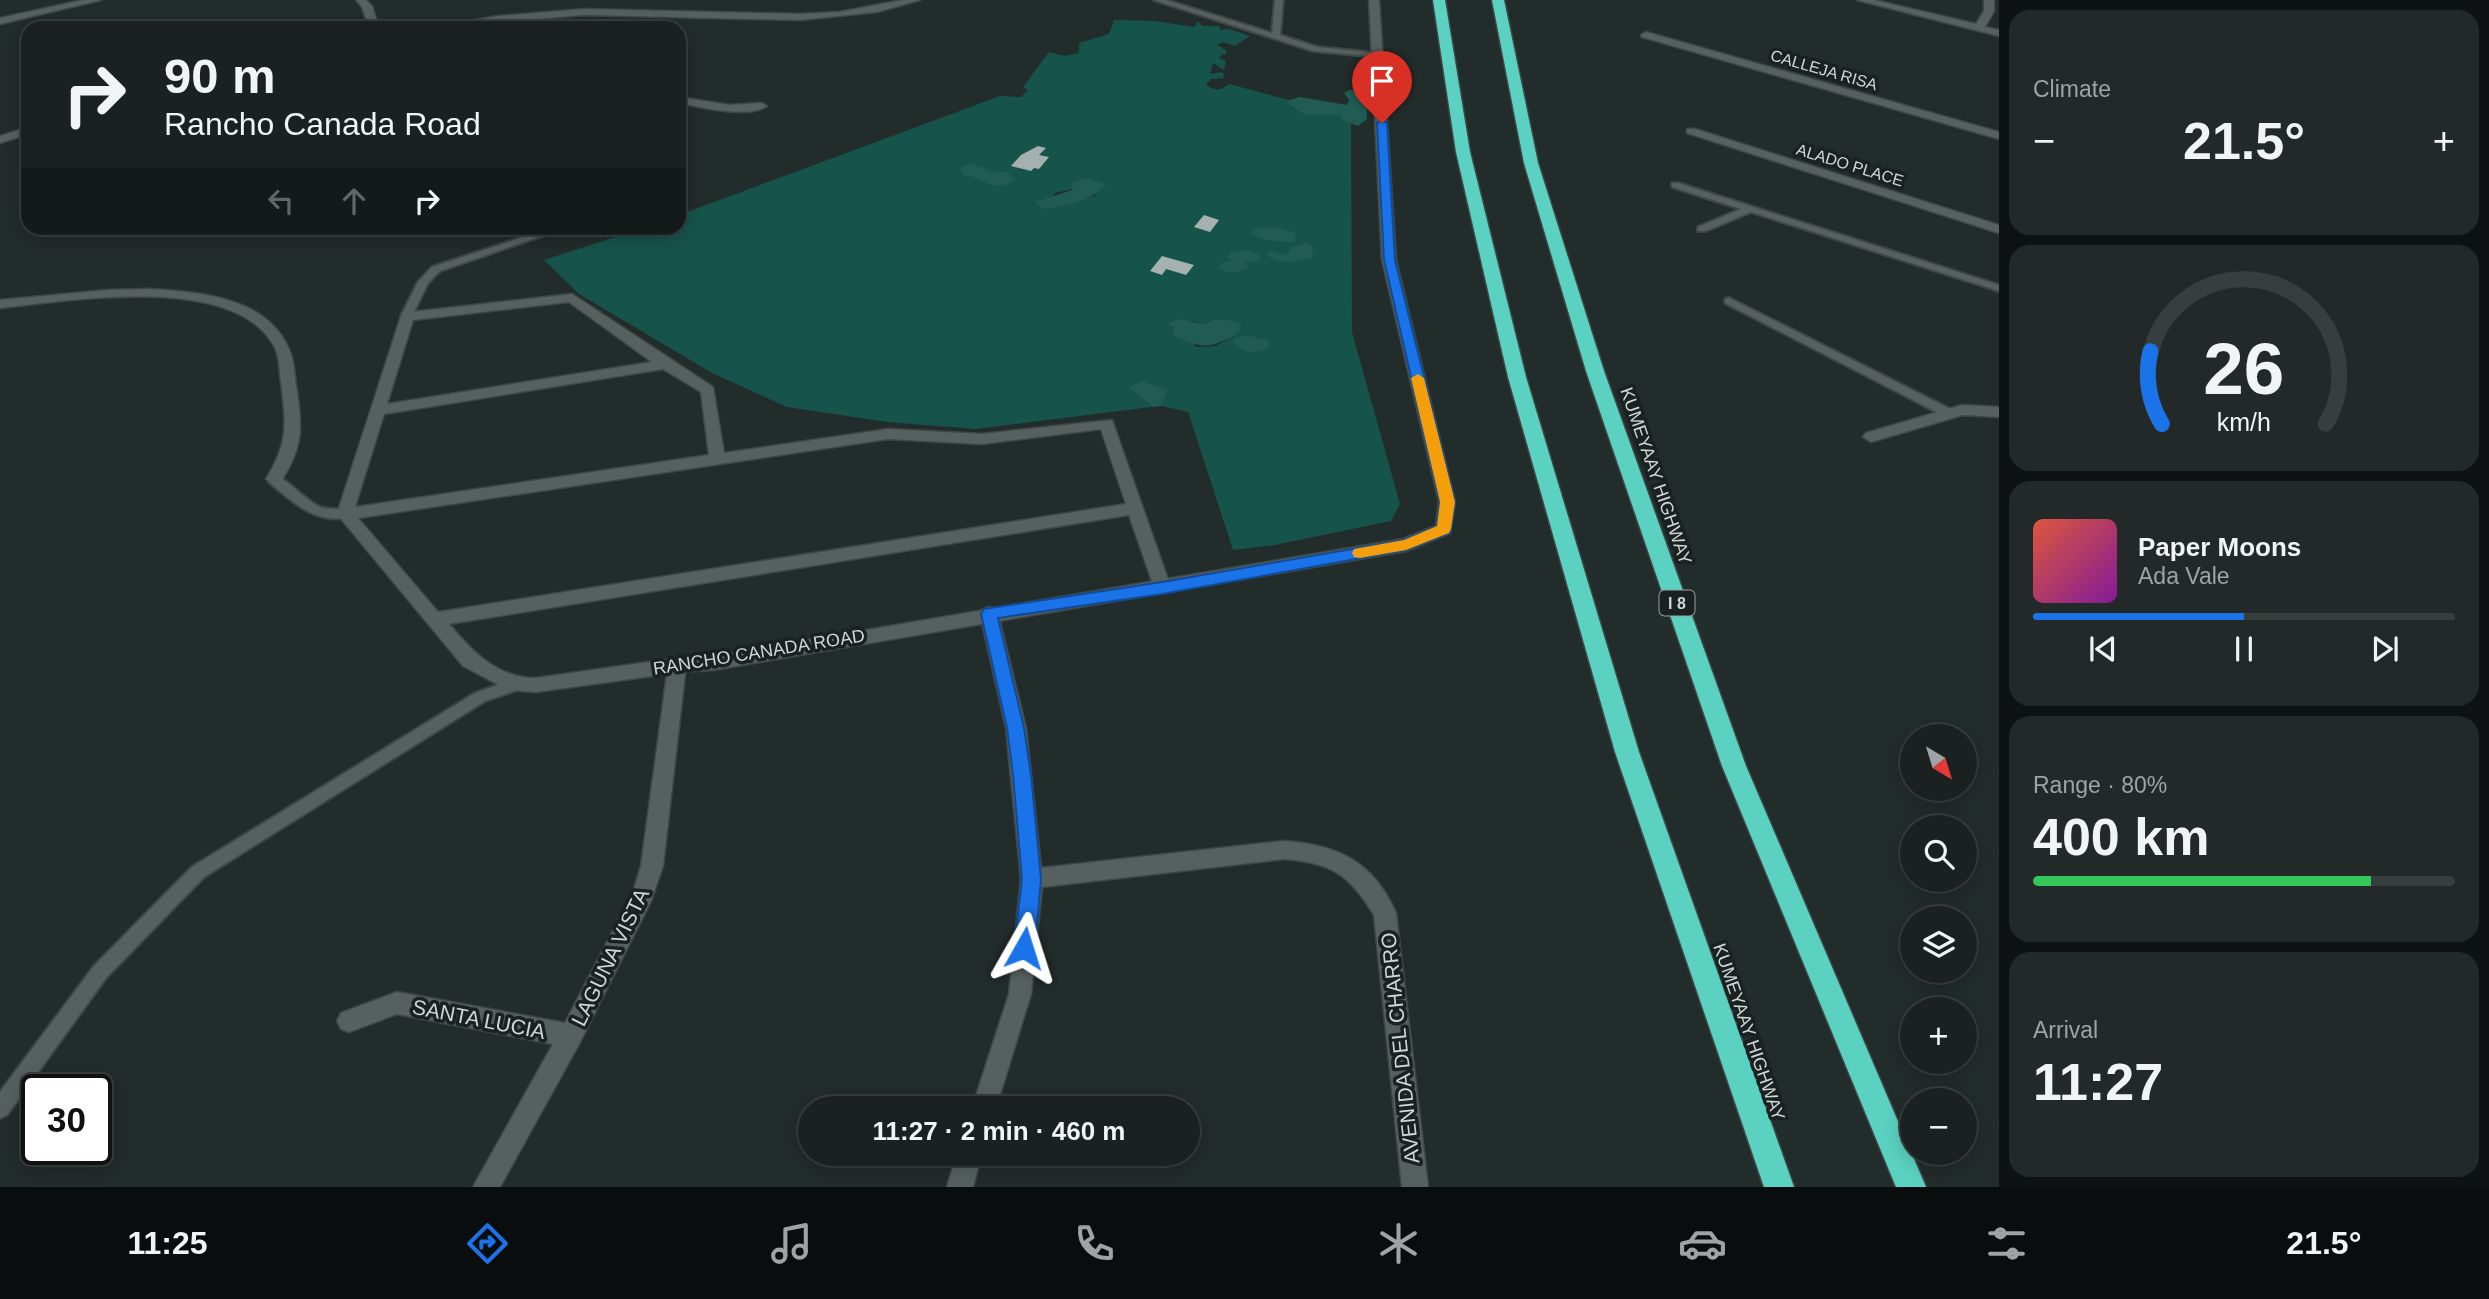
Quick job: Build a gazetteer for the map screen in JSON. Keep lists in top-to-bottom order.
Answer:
{
  "streets": {
    "highway": ["KUMEYAAY HIGHWAY", "I 8"],
    "street": [
      "CALLEJA RISA",
      "ALADO PLACE",
      "RANCHO CANADA ROAD",
      "LAGUNA VISTA",
      "SANTA LUCIA",
      "AVENIDA DEL CHARRO"
    ]
  },
  "crossings": [
    ["RANCHO CANADA ROAD", "LAGUNA VISTA"],
    ["LAGUNA VISTA", "SANTA LUCIA"]
  ],
  "north": "bottom right",
  "page": {
    "tile": [
      "Climate",
      ["Range · 80%", "400 km"],
      ["Arrival", "11:27"]
    ],
    "turn": ["90 m", "Rancho Canada Road"],
    "heat": ["−", "21.5°", "+"],
    "song": ["Paper Moons", "Ada Vale"],
    "map_buttons": ["+", "−"],
    "limit": "30",
    "trip": "11:27 · 2 min · 460 m",
    "tabs": ["11:25", "21.5°"],
    "gauge": ["26", "km/h"]
  }
}
